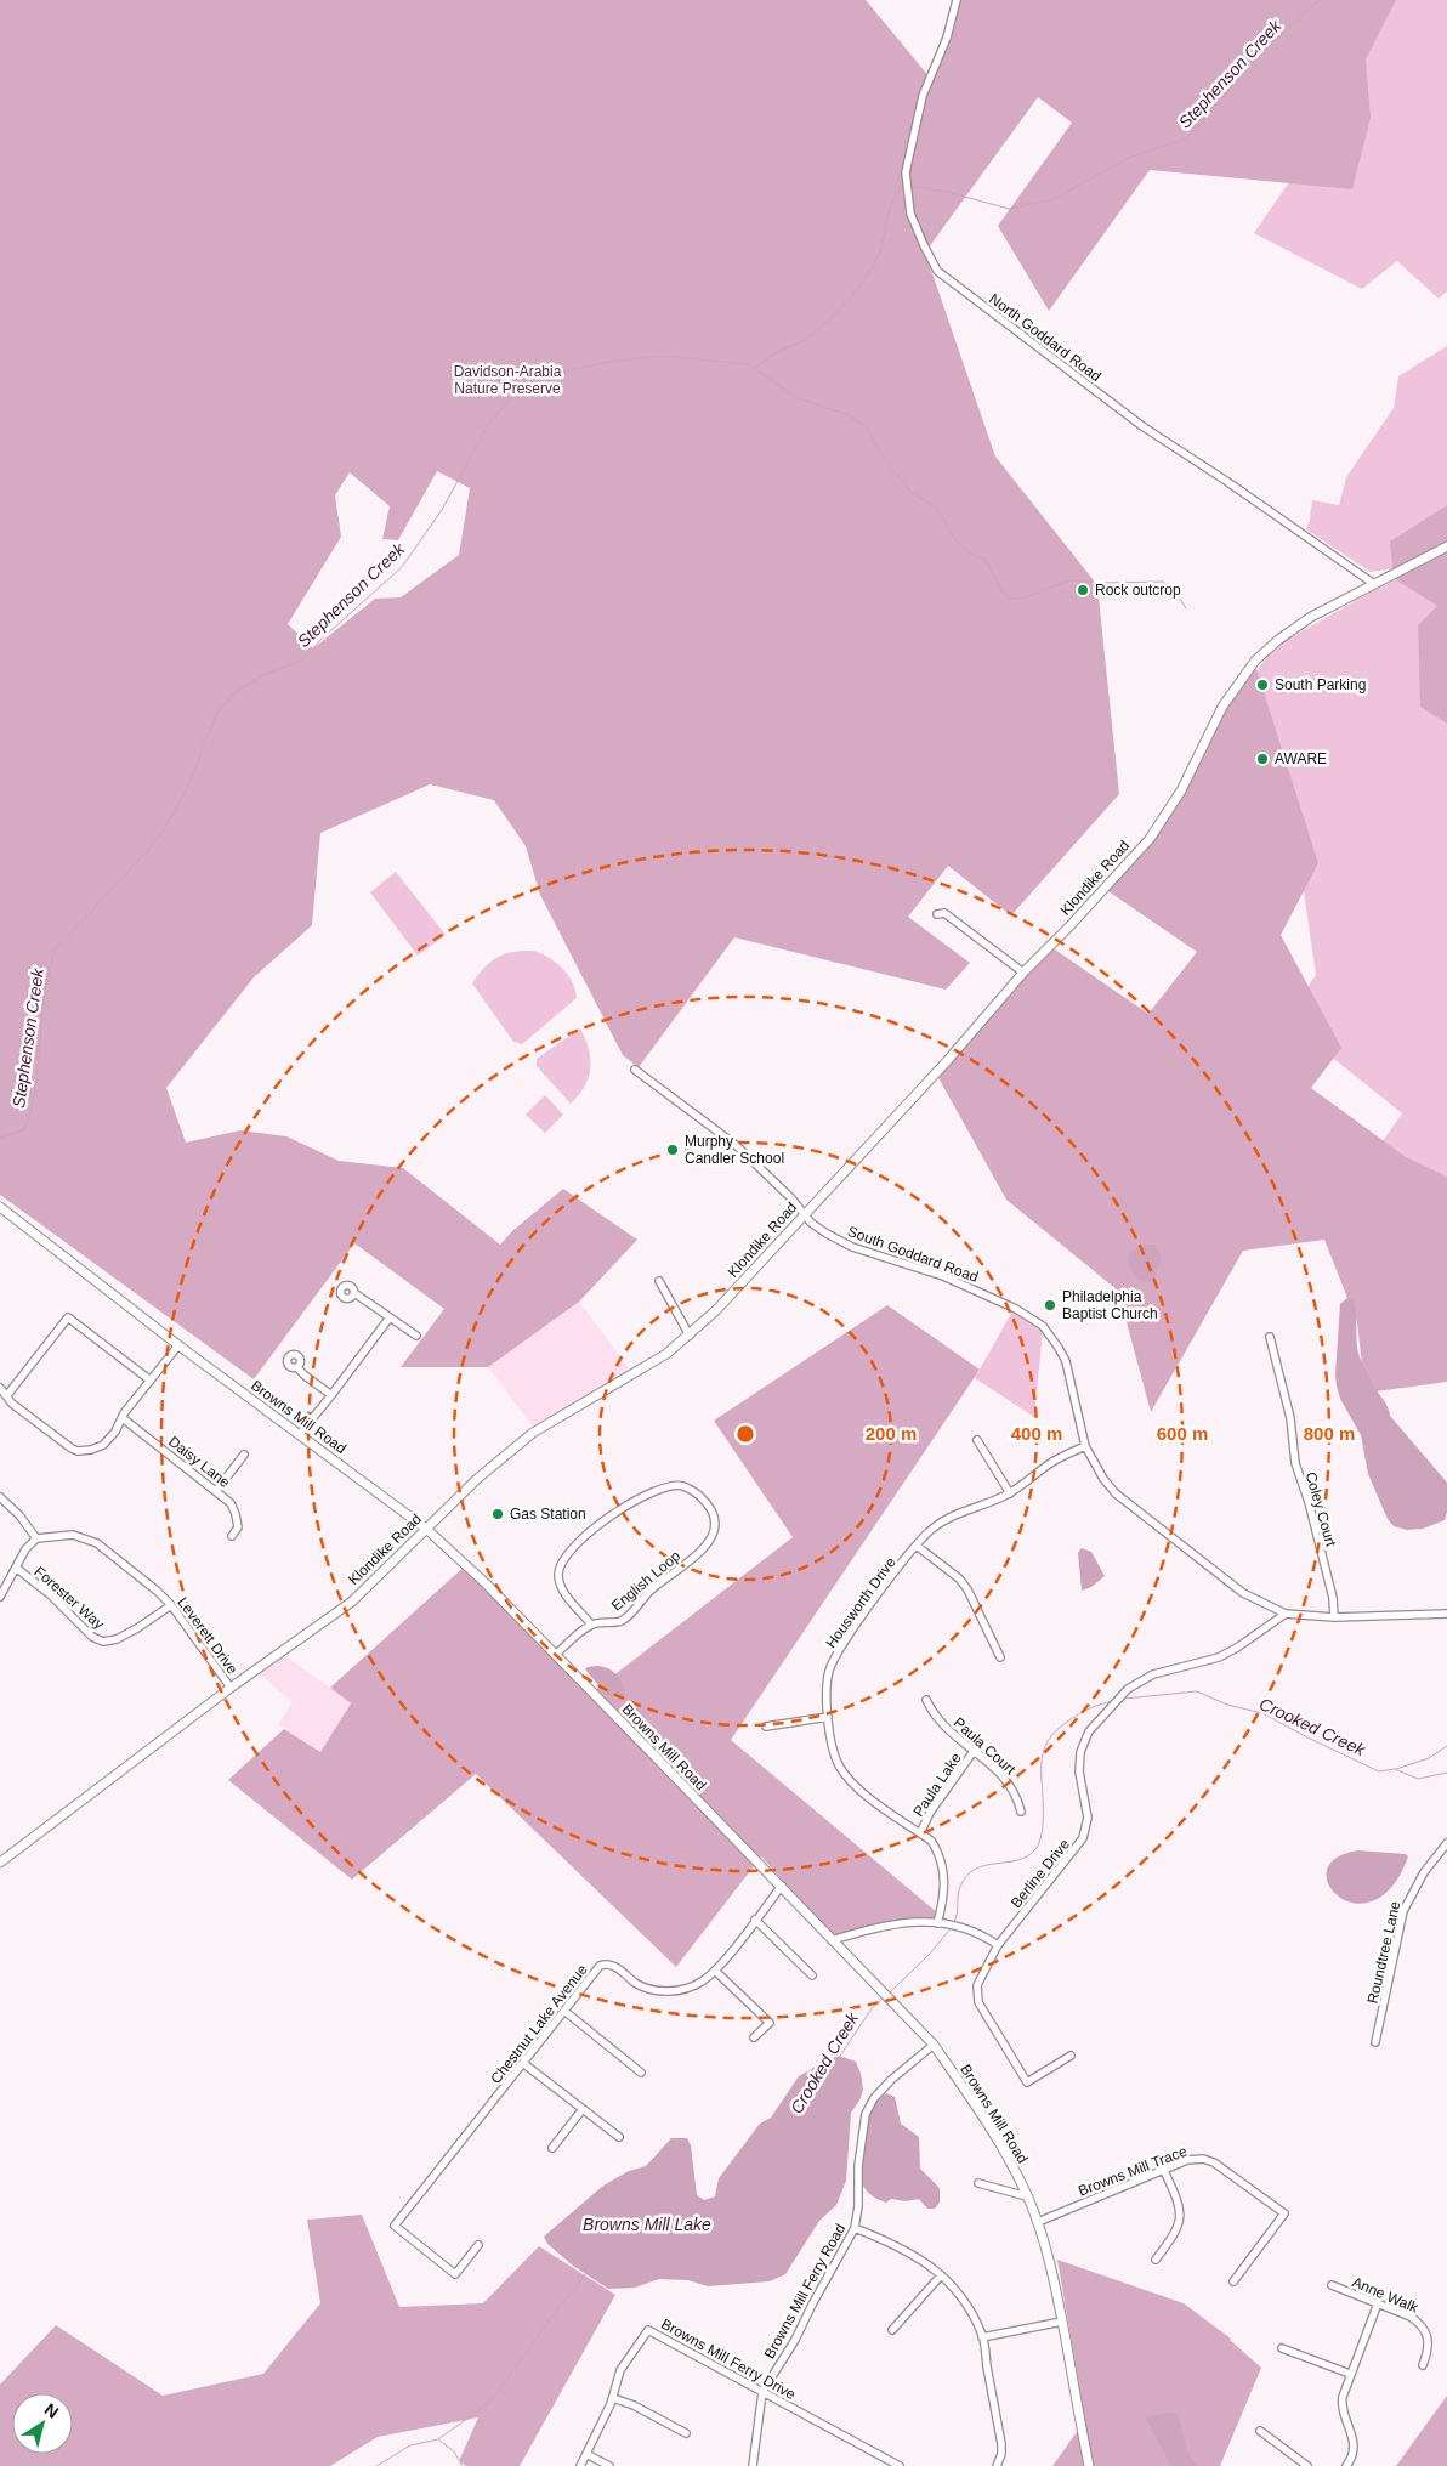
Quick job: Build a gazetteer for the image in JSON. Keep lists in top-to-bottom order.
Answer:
{
  "streets": {
    "main road": ["Klondike Road", "Browns Mill Road"],
    "street": [
      "North Goddard Road",
      "South Goddard Road",
      "Daisy Lane",
      "Coley Court",
      "English Loop",
      "Forester Way",
      "Housworth Drive",
      "Leverett Drive",
      "Paula Court",
      "Paula Lake",
      "Berline Drive",
      "Roundtree Lane",
      "Chestnut Lake Avenue",
      "Browns Mill Trace",
      "Browns Mill Ferry Road",
      "Anne Walk",
      "Browns Mill Ferry Drive"
    ]
  },
  "crossings": [
    ["North Goddard Road", "Klondike Road"],
    ["Klondike Road", "South Goddard Road"],
    ["Klondike Road", "Browns Mill Road"],
    ["Klondike Road", "Leverett Drive"],
    ["South Goddard Road", "Coley Court"],
    ["South Goddard Road", "Housworth Drive"],
    ["South Goddard Road", "Berline Drive"],
    ["Browns Mill Road", "Chestnut Lake Avenue"],
    ["Browns Mill Road", "Browns Mill Trace"],
    ["Browns Mill Road", "Browns Mill Ferry Road"],
    ["Forester Way", "Leverett Drive"],
    ["Housworth Drive", "Paula Lake"],
    ["Paula Court", "Paula Lake"],
    ["Browns Mill Ferry Road", "Browns Mill Ferry Drive"]
  ],
  "water": ["Stephenson Creek", "Crooked Creek", "Browns Mill Lake"],
  "parks": ["Davidson-Arabia Nature Preserve"],
  "places": [
    "Rock outcrop",
    "South Parking",
    "AWARE",
    "Murphy Candler School",
    "Philadelphia Baptist Church",
    "Gas Station"
  ],
  "north": "top right",
  "rings": [
    "200 m",
    "400 m",
    "600 m",
    "800 m"
  ]
}
